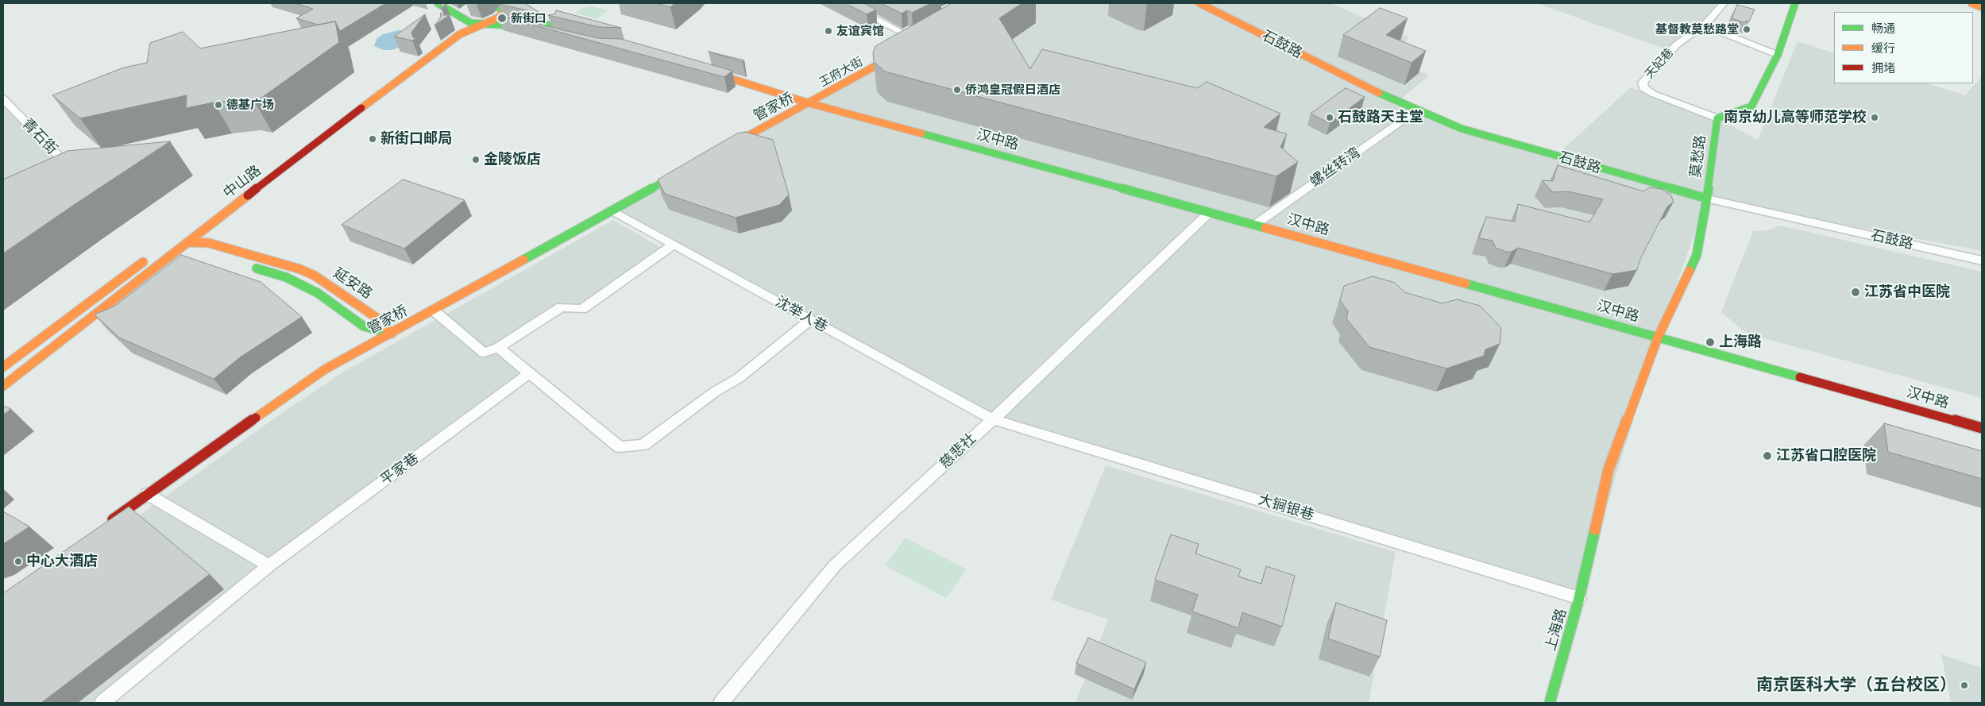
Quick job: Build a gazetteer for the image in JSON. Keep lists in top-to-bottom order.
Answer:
{
  "streets": {
    "main road": [
      "石鼓路",
      "王府大街",
      "管家桥",
      "汉中路",
      "莫愁路",
      "中山路",
      "延安路",
      "上海路"
    ],
    "street": [
      "天妃巷",
      "青石街",
      "螺丝转湾",
      "沈举人巷",
      "慈悲社",
      "平家巷",
      "大锏银巷"
    ]
  },
  "crossings": [
    ["石鼓路", "莫愁路"],
    ["石鼓路", "螺丝转湾"],
    ["天妃巷", "莫愁路"],
    ["王府大街", "管家桥"],
    ["王府大街", "汉中路"],
    ["管家桥", "汉中路"],
    ["管家桥", "延安路"],
    ["管家桥", "沈举人巷"],
    ["汉中路", "莫愁路"],
    ["汉中路", "螺丝转湾"],
    ["汉中路", "慈悲社"],
    ["汉中路", "上海路"],
    ["莫愁路", "上海路"],
    ["中山路", "延安路"],
    ["沈举人巷", "慈悲社"],
    ["沈举人巷", "大锏银巷"],
    ["慈悲社", "大锏银巷"],
    ["大锏银巷", "上海路"]
  ],
  "places": [
    "新街口",
    "基督教莫愁路堂",
    "友谊宾馆",
    "侨鸿皇冠假日酒店",
    "德基广场",
    "石鼓路天主堂",
    "南京幼儿高等师范学校",
    "新街口邮局",
    "金陵饭店",
    "江苏省中医院",
    "上海路",
    "江苏省口腔医院",
    "中心大酒店",
    "南京医科大学（五台校区）"
  ],
  "legend": ["畅通", "缓行", "拥堵"]
}
